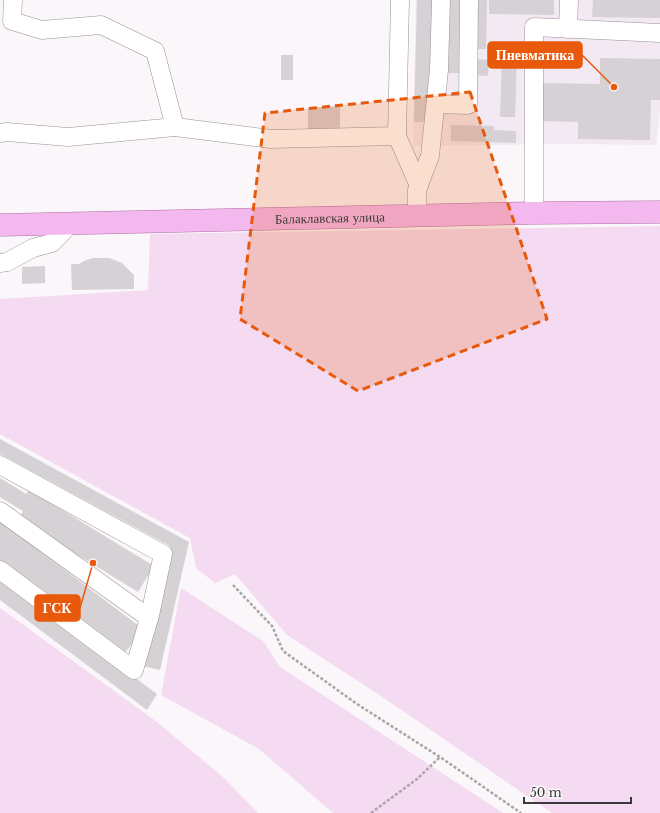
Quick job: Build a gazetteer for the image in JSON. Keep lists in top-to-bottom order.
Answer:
{
  "streets": {
    "main road": ["Балаклавская улица"]
  },
  "places": ["Пневматика", "ГСК"],
  "scale_bar": "50 m"
}
